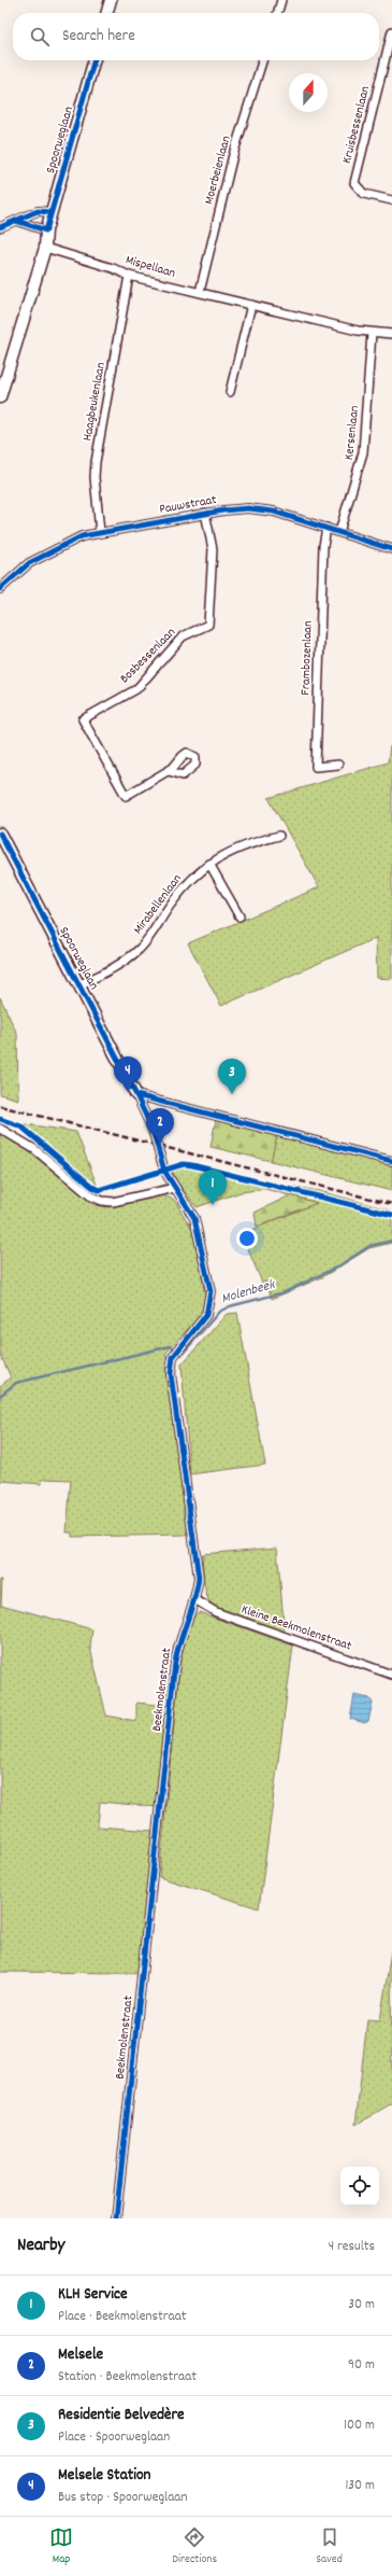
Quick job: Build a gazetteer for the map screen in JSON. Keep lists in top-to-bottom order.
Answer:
{
  "streets": {
    "street": [
      "Kruisbessenlaan",
      "Spoorweglaan",
      "Moerbeienlaan",
      "Mispellaan",
      "Haagbeukenlaan",
      "Kersenlaan",
      "Pauwstraat",
      "Bosbessenlaan",
      "Frambozenlaan",
      "Mirabellenlaan",
      "Kleine Beekmolenstraat",
      "Beekmolenstraat"
    ]
  },
  "crossings": [
    ["Spoorweglaan", "Mispellaan"],
    ["Spoorweglaan", "Mirabellenlaan"],
    ["Spoorweglaan", "Beekmolenstraat"],
    ["Moerbeienlaan", "Mispellaan"],
    ["Mispellaan", "Haagbeukenlaan"],
    ["Mispellaan", "Kersenlaan"],
    ["Haagbeukenlaan", "Pauwstraat"],
    ["Kersenlaan", "Pauwstraat"],
    ["Pauwstraat", "Bosbessenlaan"],
    ["Pauwstraat", "Frambozenlaan"],
    ["Kleine Beekmolenstraat", "Beekmolenstraat"]
  ],
  "water": ["Molenbeek"],
  "north": "top",
  "page": {
    "search": "Search here",
    "pins": [
      "4",
      "3",
      "2",
      "1"
    ],
    "heading": ["Nearby", "4 results"],
    "list": [
      {
        "mark": "1",
        "name": "KLH Service",
        "note": "Place · Beekmolenstraat",
        "value": "30 m"
      },
      {
        "mark": "2",
        "name": "Melsele",
        "note": "Station · Beekmolenstraat",
        "value": "90 m"
      },
      {
        "mark": "3",
        "name": "Residentie Belvedère",
        "note": "Place · Spoorweglaan",
        "value": "100 m"
      },
      {
        "mark": "4",
        "name": "Melsele Station",
        "note": "Bus stop · Spoorweglaan",
        "value": "130 m"
      }
    ],
    "nav": ["Map", "Directions", "Saved"]
  }
}
